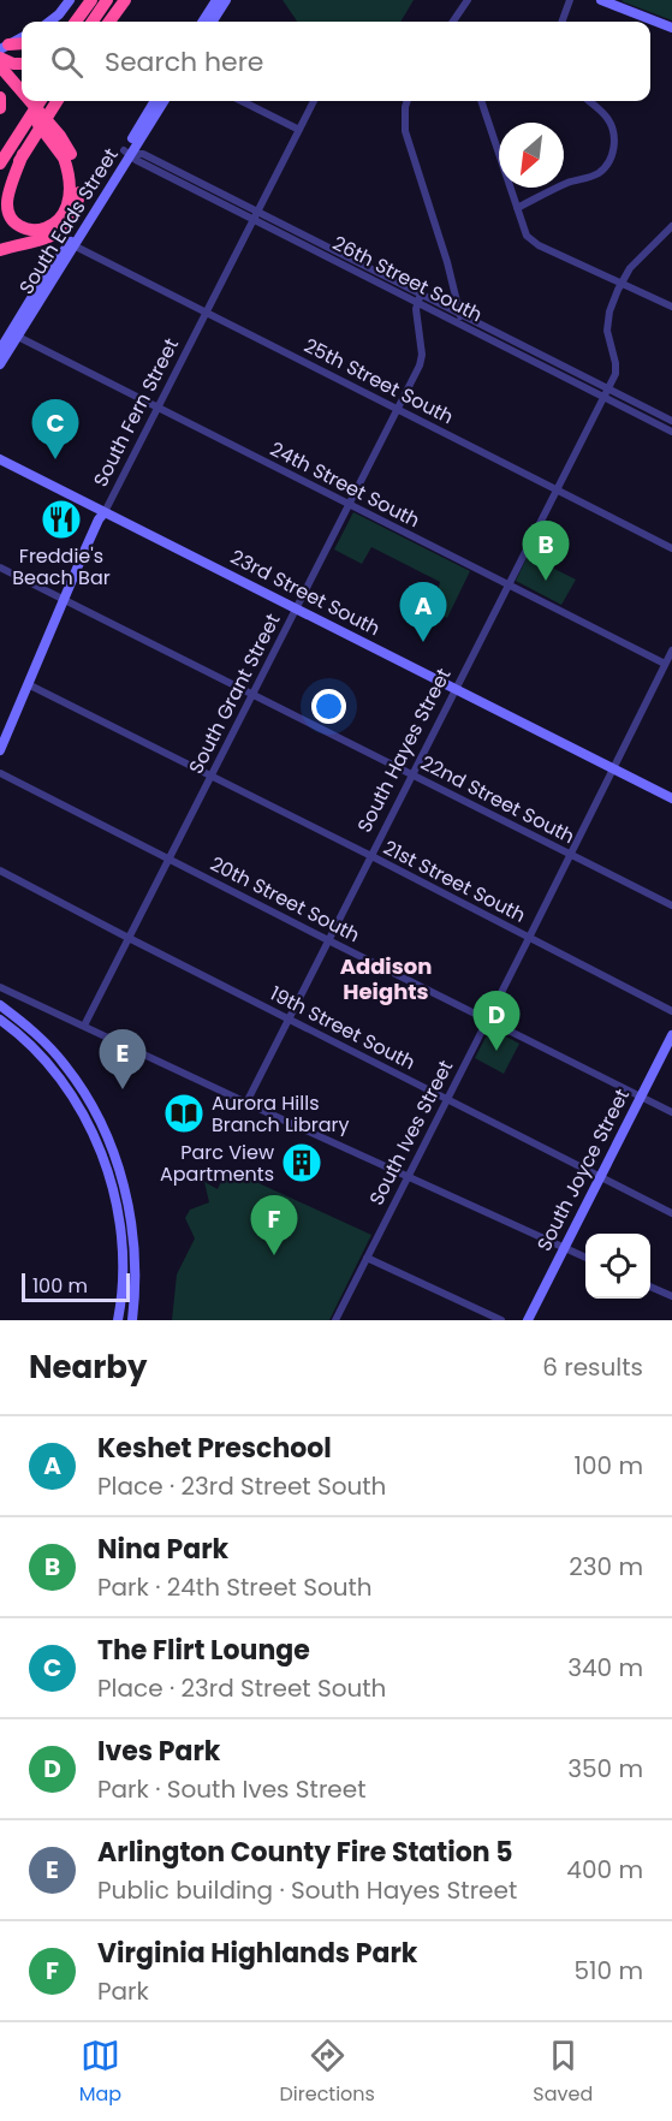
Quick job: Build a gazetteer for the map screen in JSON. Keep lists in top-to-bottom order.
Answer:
{
  "streets": {
    "street": [
      "South Eads Street",
      "26th Street South",
      "25th Street South",
      "South Fern Street",
      "24th Street South",
      "23rd Street South",
      "South Grant Street",
      "South Hayes Street",
      "22nd Street South",
      "21st Street South",
      "20th Street South",
      "19th Street South",
      "South Ives Street",
      "South Joyce Street"
    ]
  },
  "crossings": [
    ["South Eads Street", "26th Street South"],
    ["South Eads Street", "25th Street South"],
    ["South Eads Street", "24th Street South"],
    ["26th Street South", "South Fern Street"],
    ["26th Street South", "South Grant Street"],
    ["26th Street South", "South Hayes Street"],
    ["25th Street South", "South Fern Street"],
    ["25th Street South", "South Grant Street"],
    ["25th Street South", "South Hayes Street"],
    ["South Fern Street", "24th Street South"],
    ["South Fern Street", "23rd Street South"],
    ["South Fern Street", "22nd Street South"],
    ["South Fern Street", "21st Street South"],
    ["24th Street South", "South Grant Street"],
    ["24th Street South", "South Hayes Street"],
    ["24th Street South", "South Ives Street"],
    ["23rd Street South", "South Grant Street"],
    ["23rd Street South", "South Hayes Street"],
    ["23rd Street South", "South Ives Street"],
    ["South Grant Street", "22nd Street South"],
    ["South Grant Street", "21st Street South"],
    ["South Grant Street", "20th Street South"],
    ["South Grant Street", "19th Street South"],
    ["South Hayes Street", "22nd Street South"],
    ["South Hayes Street", "21st Street South"],
    ["South Hayes Street", "20th Street South"],
    ["South Hayes Street", "19th Street South"],
    ["22nd Street South", "South Ives Street"],
    ["21st Street South", "South Ives Street"],
    ["20th Street South", "South Ives Street"],
    ["20th Street South", "South Joyce Street"],
    ["19th Street South", "South Ives Street"],
    ["19th Street South", "South Joyce Street"]
  ],
  "districts": ["Addison Heights"],
  "places": {
    "restaurant": ["Freddie's Beach Bar"],
    "library": ["Aurora Hills Branch Library"],
    "building": ["Parc View Apartments"]
  },
  "scale_bar": "100 m",
  "north": "bottom left",
  "page": {
    "search": "Search here",
    "pins": [
      "C",
      "B",
      "A",
      "D",
      "E",
      "F"
    ],
    "scale": "100 m",
    "heading": ["Nearby", "6 results"],
    "list": [
      {
        "mark": "A",
        "name": "Keshet Preschool",
        "note": "Place · 23rd Street South",
        "value": "100 m"
      },
      {
        "mark": "B",
        "name": "Nina Park",
        "note": "Park · 24th Street South",
        "value": "230 m"
      },
      {
        "mark": "C",
        "name": "The Flirt Lounge",
        "note": "Place · 23rd Street South",
        "value": "340 m"
      },
      {
        "mark": "D",
        "name": "Ives Park",
        "note": "Park · South Ives Street",
        "value": "350 m"
      },
      {
        "mark": "E",
        "name": "Arlington County Fire Station 5",
        "note": "Public building · South Hayes Street",
        "value": "400 m"
      },
      {
        "mark": "F",
        "name": "Virginia Highlands Park",
        "note": "Park",
        "value": "510 m"
      }
    ],
    "nav": ["Map", "Directions", "Saved"]
  }
}
